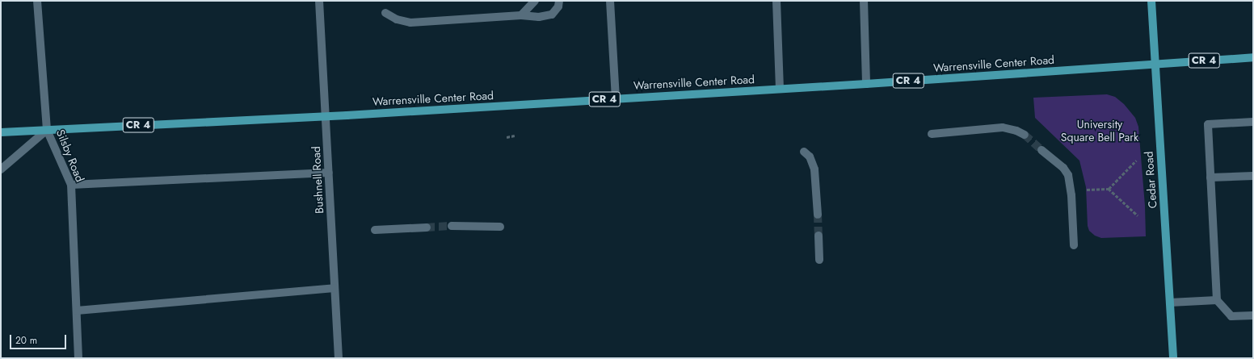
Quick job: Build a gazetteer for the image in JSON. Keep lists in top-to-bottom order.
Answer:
{
  "streets": {
    "main road": ["CR 4", "Warrensville Center Road", "Cedar Road"],
    "street": ["Silsby Road", "Bushnell Road"]
  },
  "crossings": [
    ["Warrensville Center Road", "Silsby Road"],
    ["Warrensville Center Road", "Bushnell Road"],
    ["Warrensville Center Road", "Cedar Road"]
  ],
  "parks": ["University Square Bell Park"],
  "scale_bar": "20 m"
}
